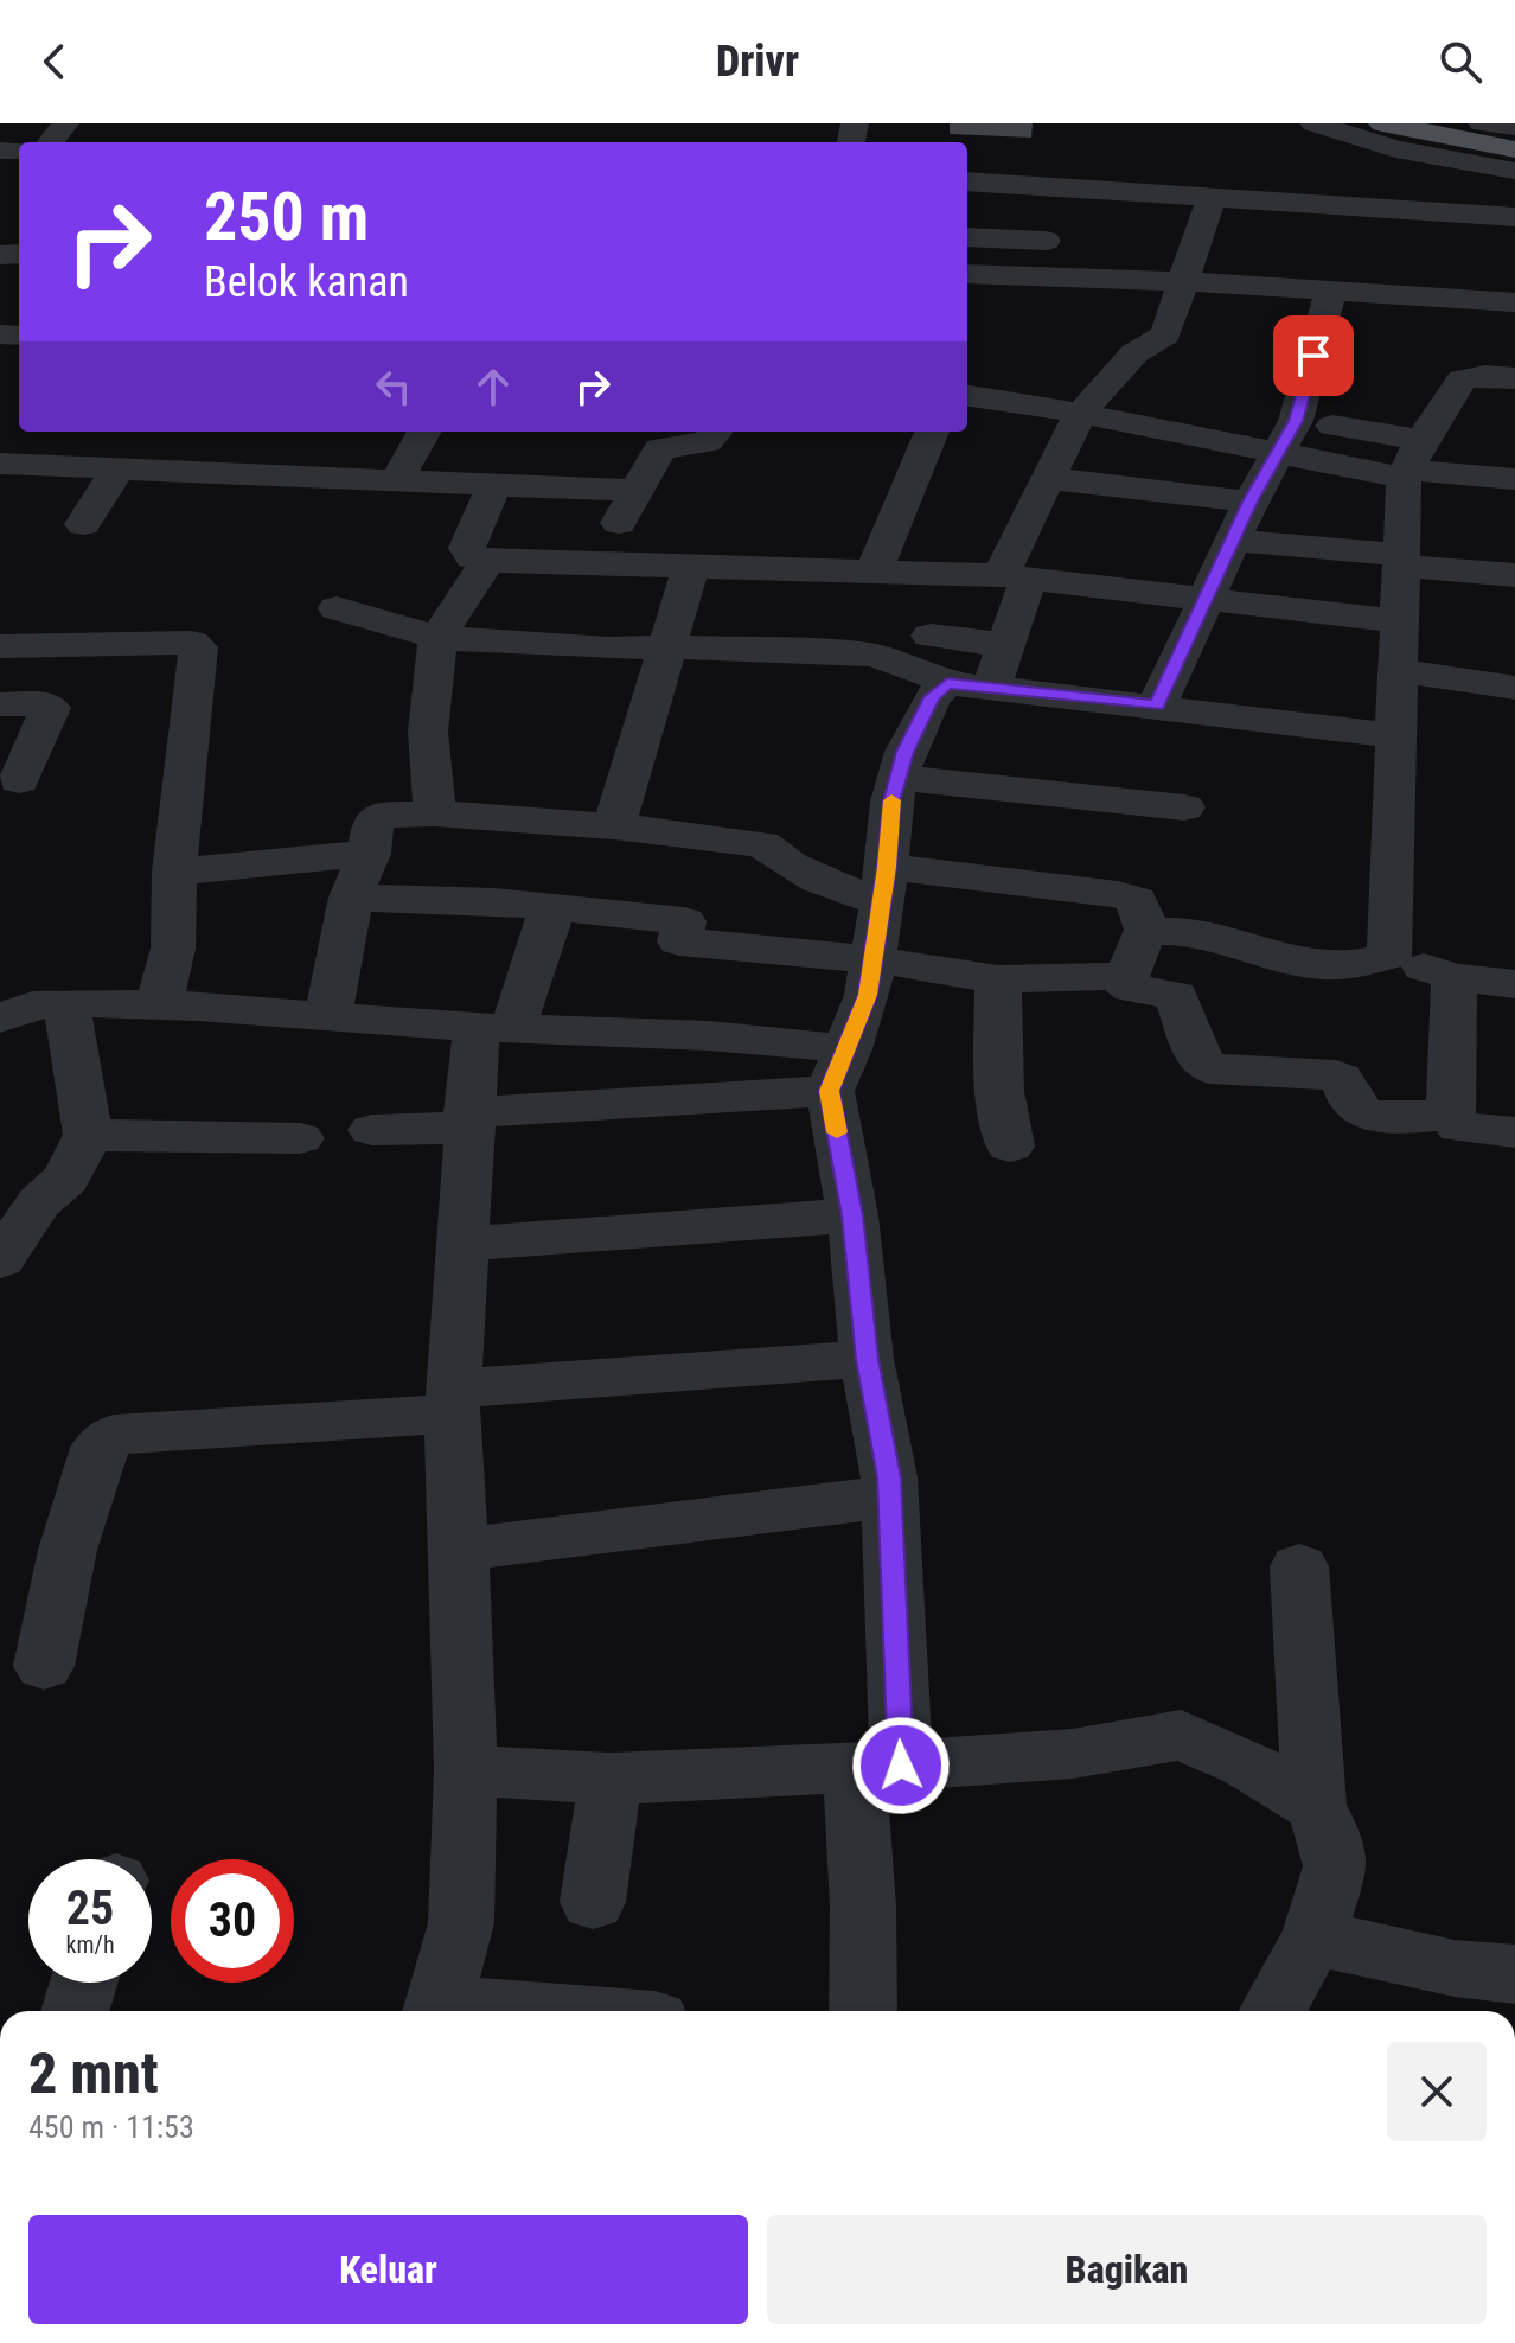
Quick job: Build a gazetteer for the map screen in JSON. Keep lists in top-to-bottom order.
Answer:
{
  "page": {
    "header": "Drivr",
    "turn": ["250 m", "Belok kanan"],
    "speed": "25 km/h",
    "limit": "30",
    "heading": ["2 mnt", "450 m · 11:53"],
    "buttons": ["Keluar", "Bagikan"]
  }
}
